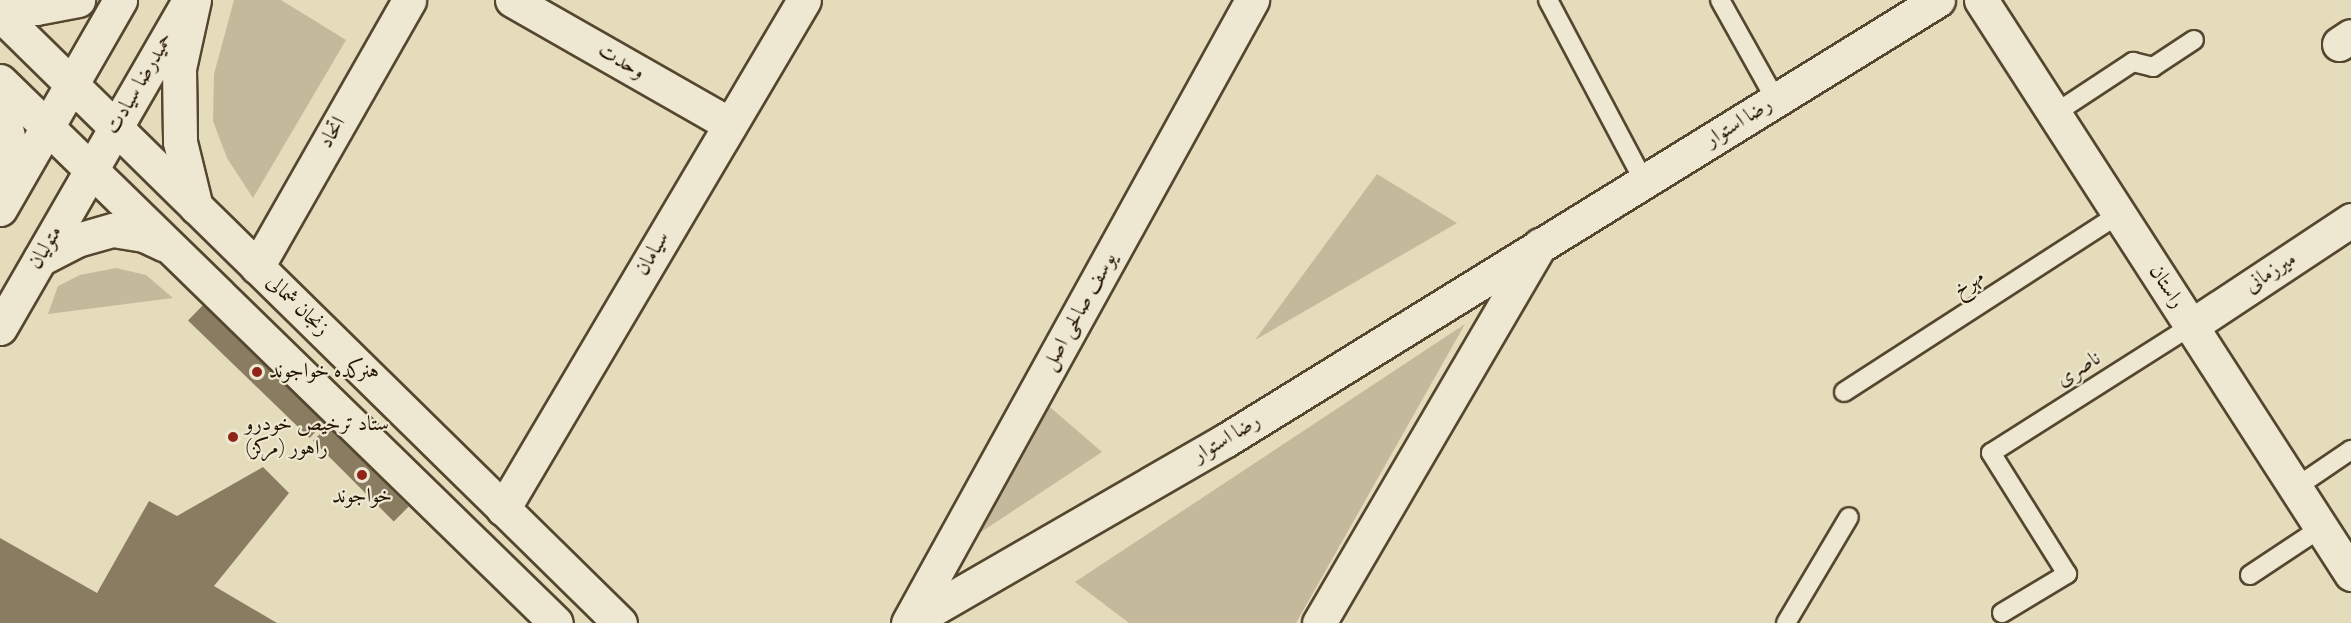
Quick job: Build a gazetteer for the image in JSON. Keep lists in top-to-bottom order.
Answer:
{
  "streets": {
    "street": [
      "وحدت",
      "حمیدرضا سیادت",
      "رضا استوار",
      "اتحاد",
      "متولیان",
      "سیامان",
      "میرزمانی",
      "راستان",
      "زنجان شمالی",
      "یوسف صالحی اصل"
    ],
    "lane": ["مهرخ", "ناصری"]
  },
  "crossings": [
    ["وحدت", "سیامان"],
    ["حمیدرضا سیادت", "متولیان"],
    ["حمیدرضا سیادت", "زنجان شمالی"],
    ["رضا استوار", "یوسف صالحی اصل"],
    ["اتحاد", "زنجان شمالی"],
    ["سیامان", "زنجان شمالی"],
    ["میرزمانی", "راستان"],
    ["میرزمانی", "ناصری"],
    ["مهرخ", "راستان"],
    ["راستان", "ناصری"]
  ],
  "places": ["هنرکده خواجوند", "ستاد ترخیص خودرو راهور (مرکز)", "خواجوند"]
}
